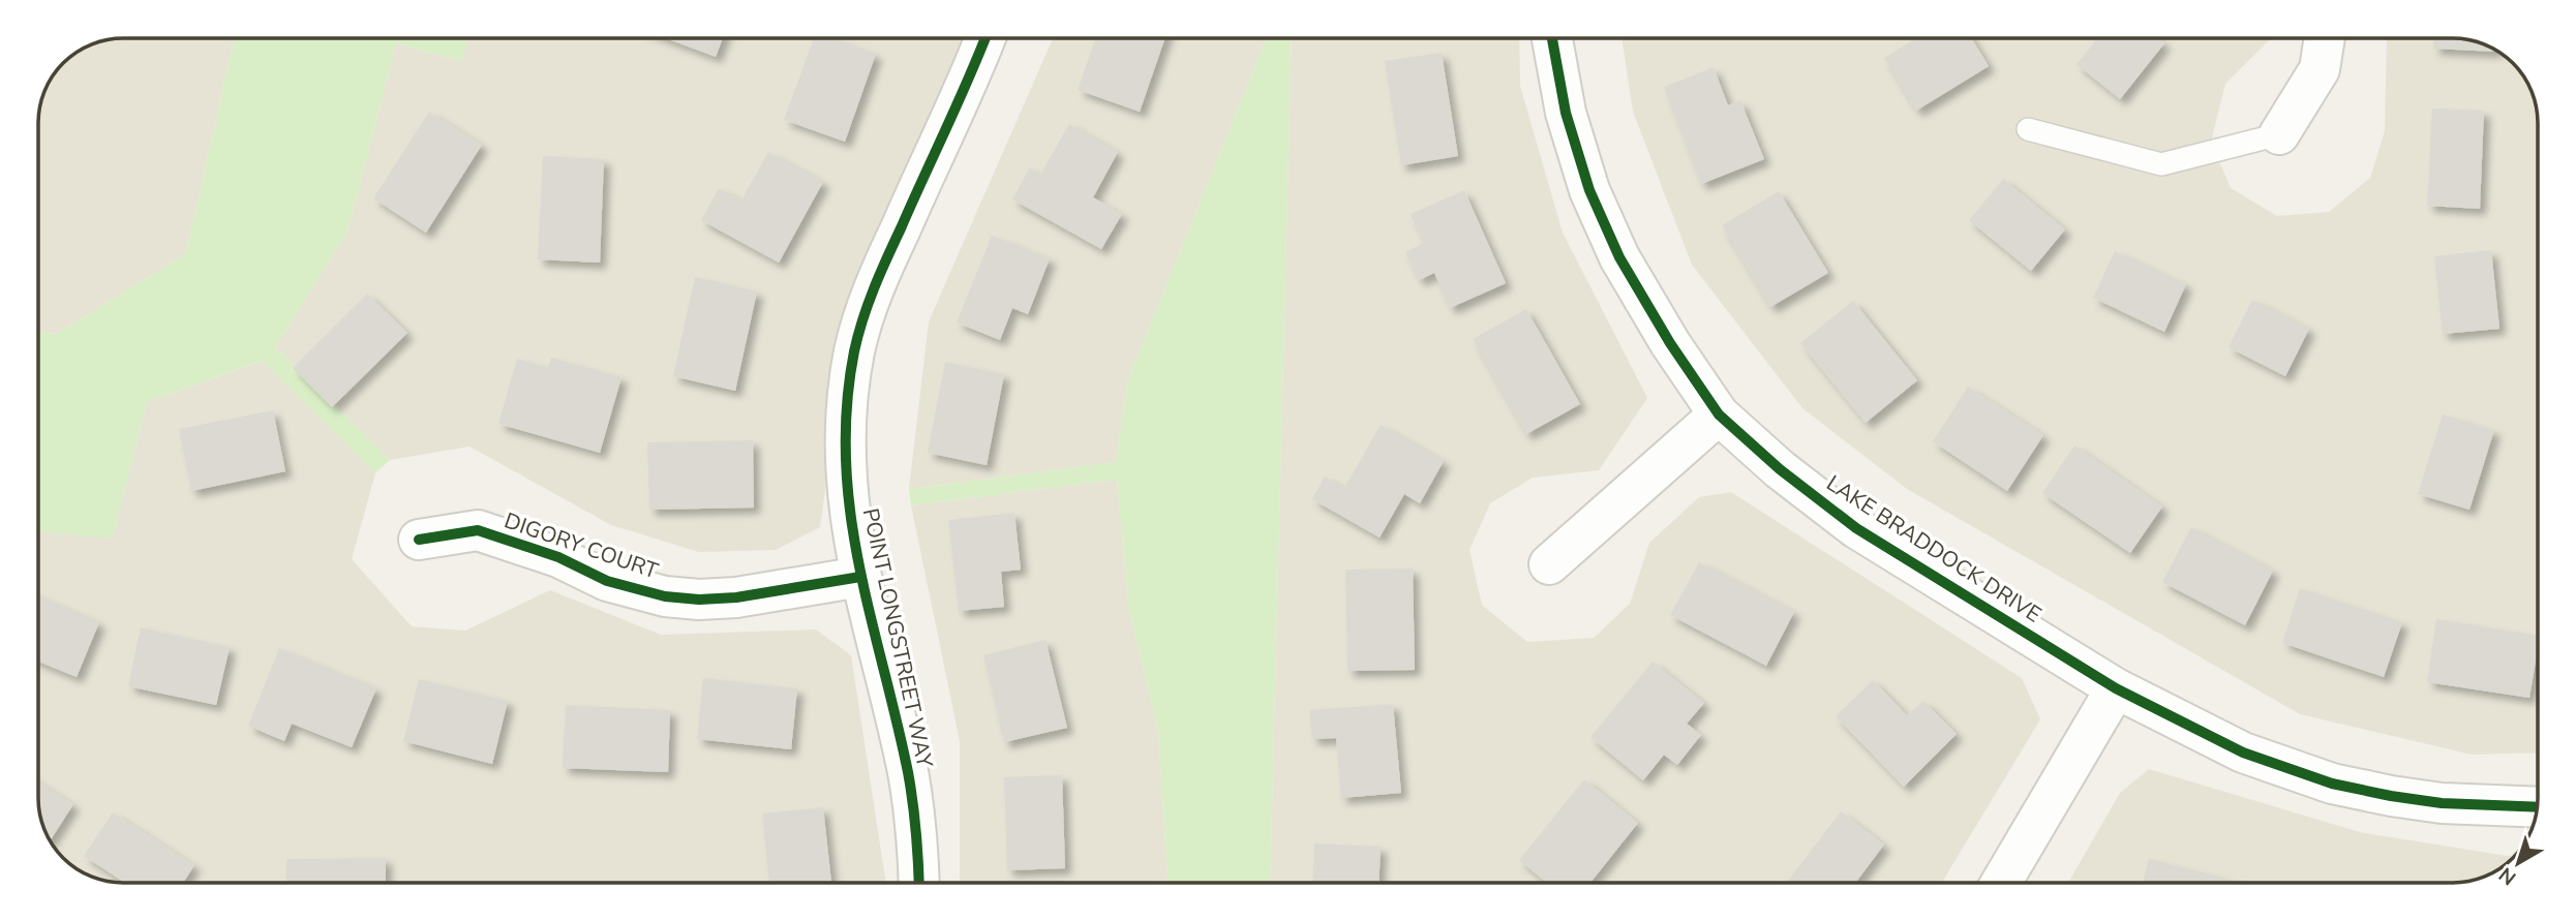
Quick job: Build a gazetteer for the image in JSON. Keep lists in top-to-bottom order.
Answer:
{
  "streets": {
    "street": ["DIGORY COURT", "LAKE BRADDOCK DRIVE", "POINT LONGSTREET WAY"]
  },
  "crossings": [
    ["DIGORY COURT", "POINT LONGSTREET WAY"]
  ],
  "north": "bottom left"
}
